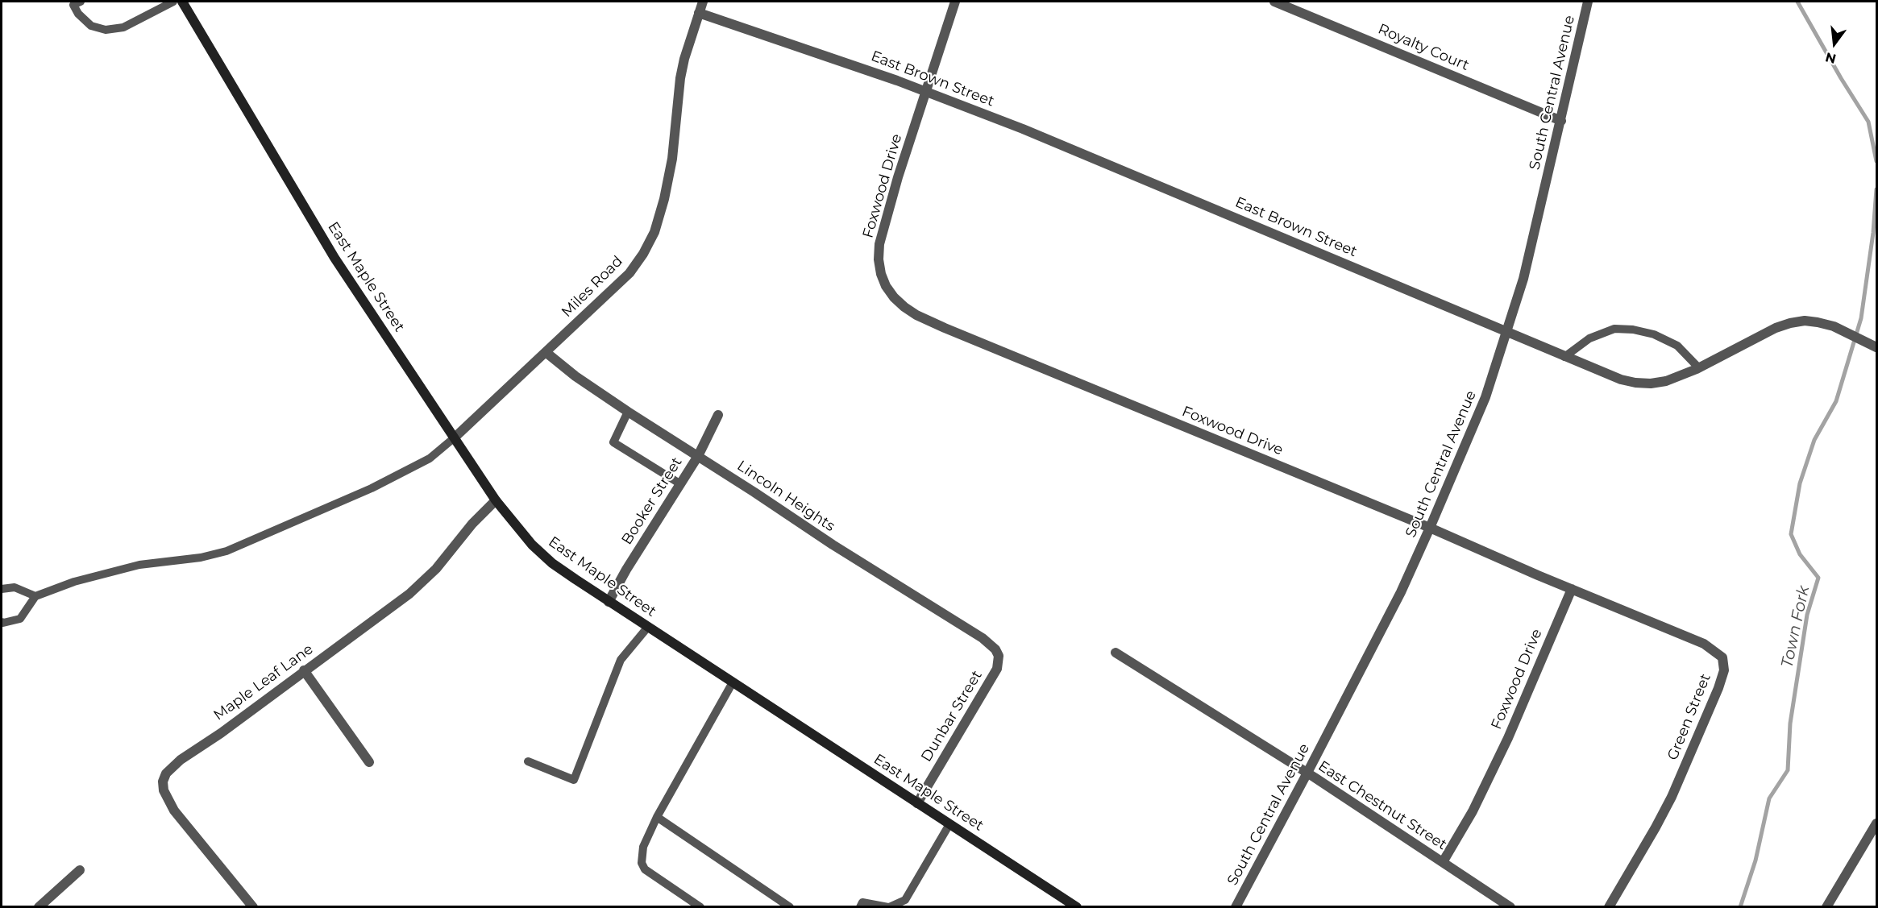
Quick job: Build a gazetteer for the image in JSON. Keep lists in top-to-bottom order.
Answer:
{
  "streets": {
    "main road": ["East Maple Street"],
    "street": [
      "Royalty Court",
      "East Brown Street",
      "South Central Avenue",
      "Foxwood Drive",
      "Miles Road",
      "Lincoln Heights",
      "Booker Street",
      "Maple Leaf Lane",
      "Dunbar Street",
      "Green Street",
      "East Chestnut Street"
    ]
  },
  "crossings": [
    ["Royalty Court", "South Central Avenue"],
    ["East Brown Street", "South Central Avenue"],
    ["East Brown Street", "Foxwood Drive"],
    ["East Brown Street", "Miles Road"],
    ["South Central Avenue", "Foxwood Drive"],
    ["South Central Avenue", "East Chestnut Street"],
    ["Foxwood Drive", "Green Street"],
    ["Foxwood Drive", "East Chestnut Street"],
    ["East Maple Street", "Miles Road"],
    ["East Maple Street", "Booker Street"],
    ["East Maple Street", "Maple Leaf Lane"],
    ["East Maple Street", "Dunbar Street"],
    ["Miles Road", "Lincoln Heights"],
    ["Lincoln Heights", "Booker Street"],
    ["Lincoln Heights", "Dunbar Street"]
  ],
  "water": ["Town Fork"],
  "north": "bottom"
}
